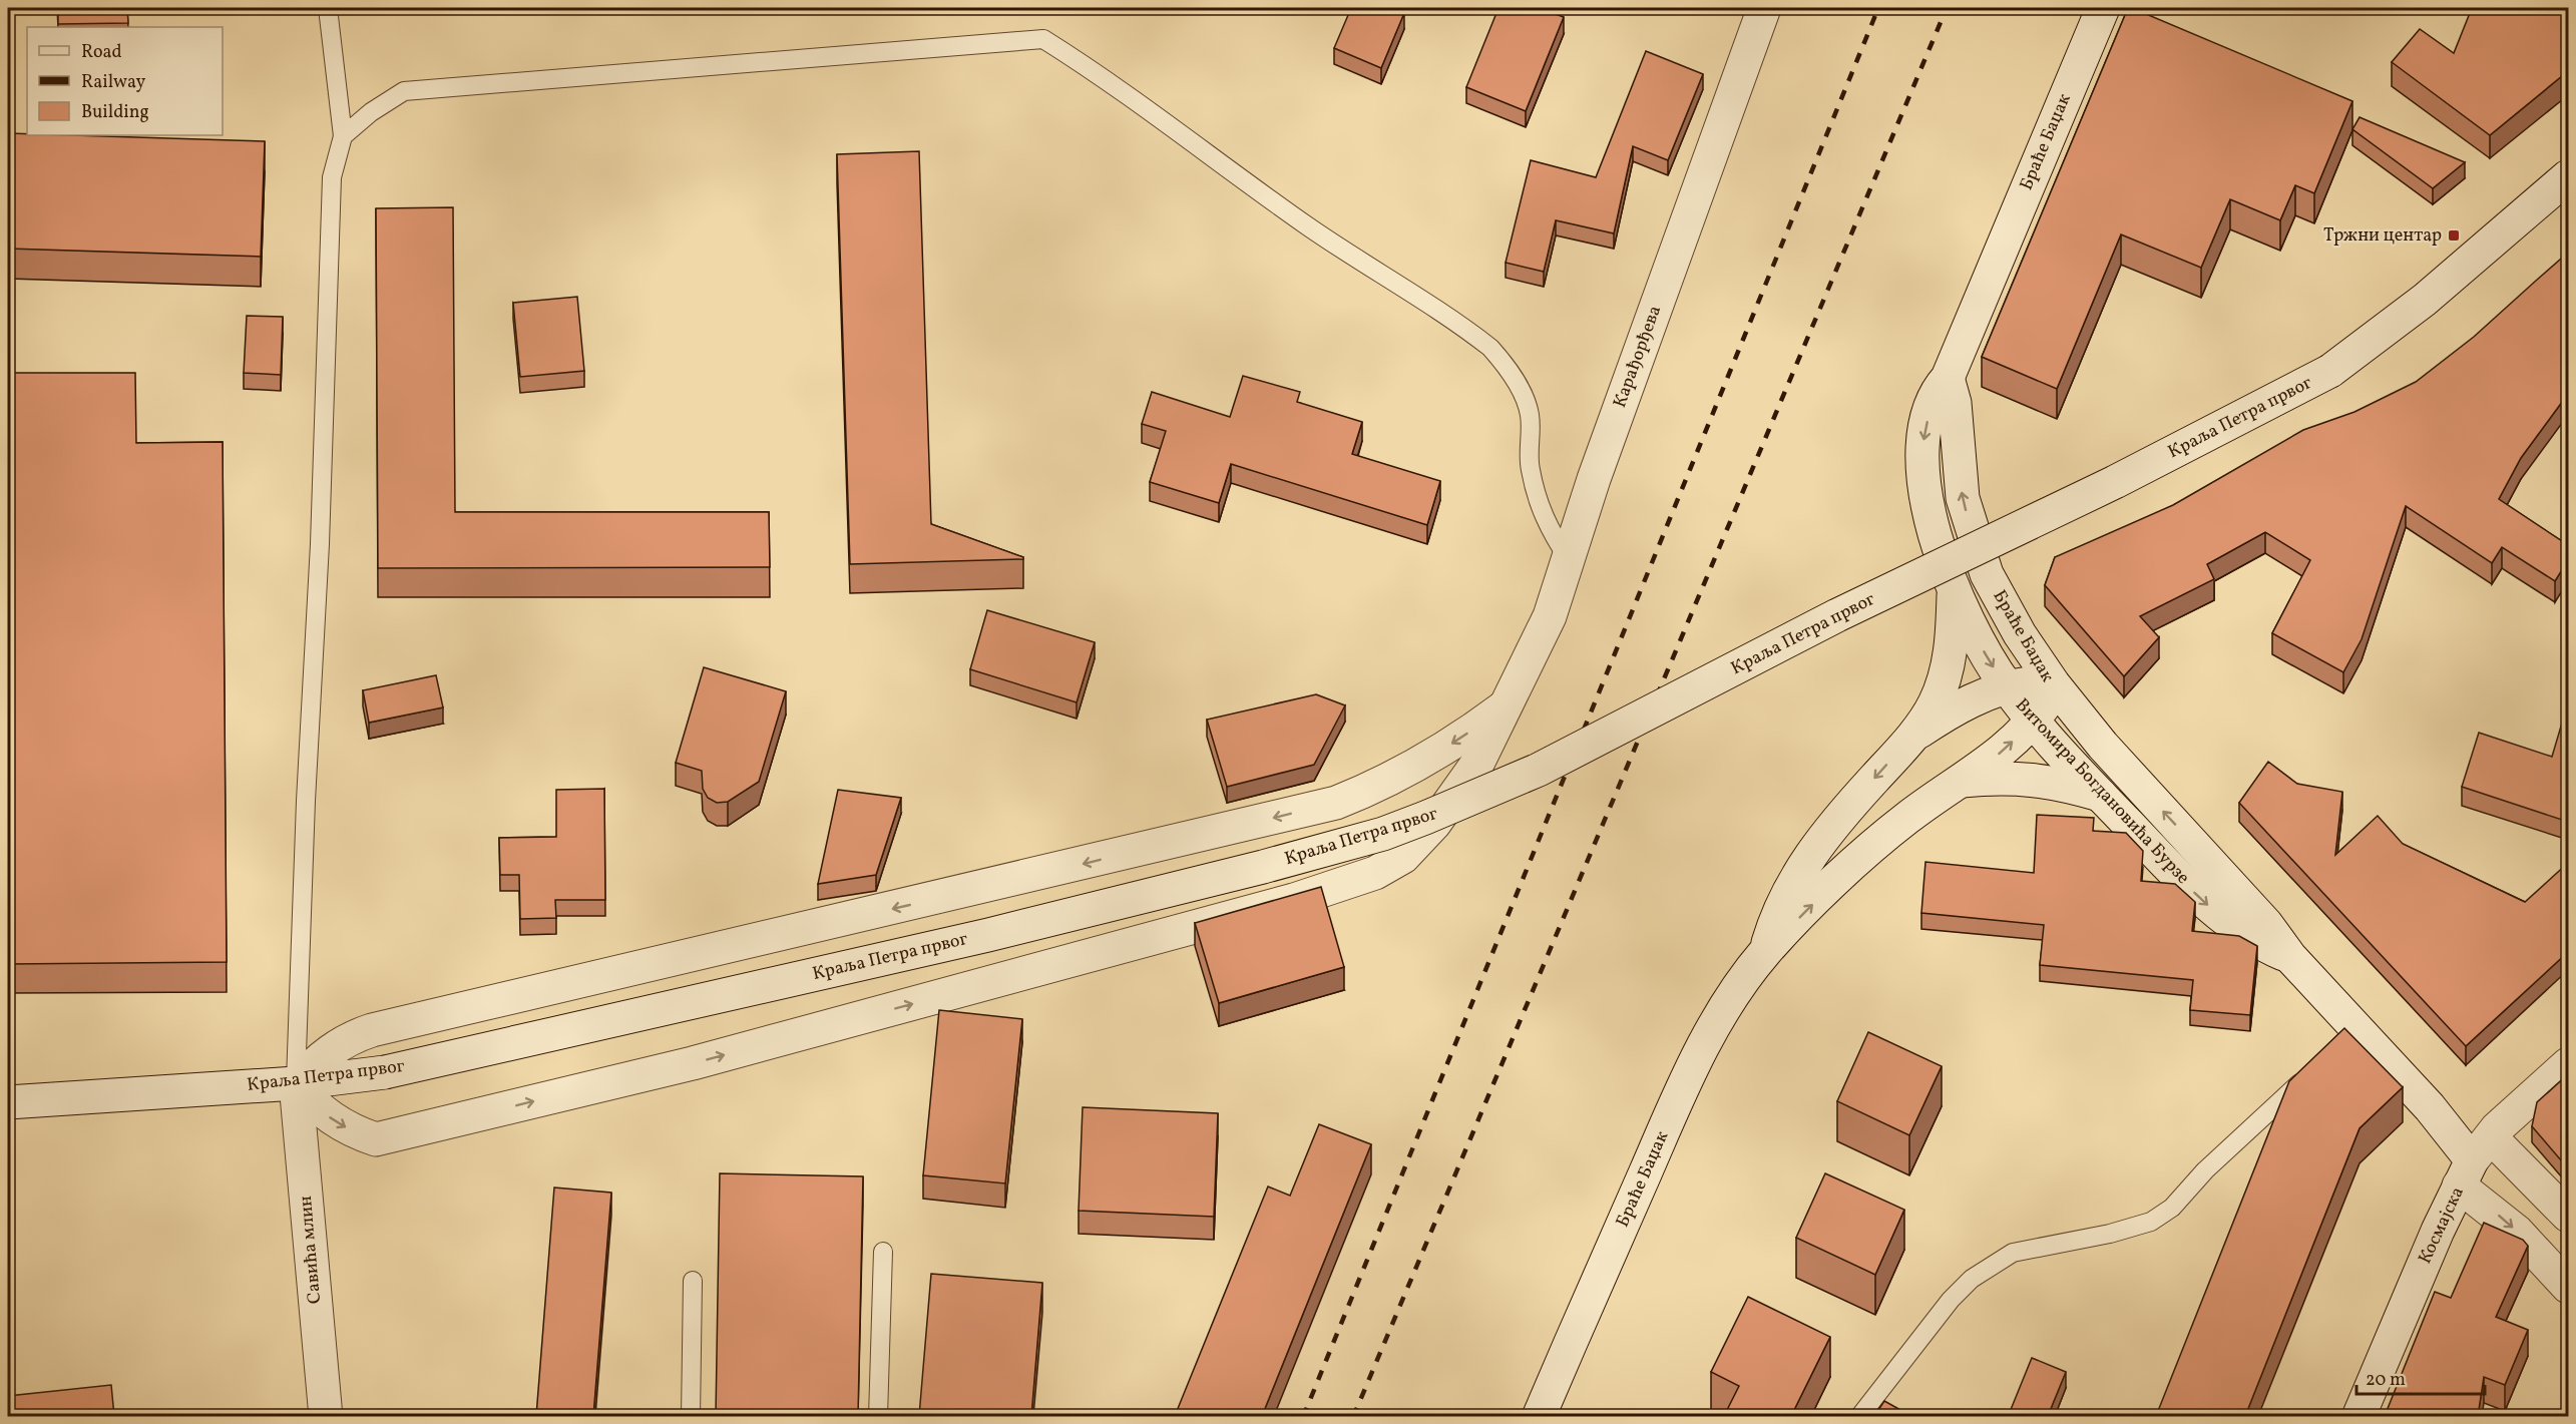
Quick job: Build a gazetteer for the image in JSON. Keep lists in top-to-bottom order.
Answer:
{
  "streets": {
    "street": [
      "Браће Баџак",
      "Карађорђева",
      "Краља Петра првог",
      "Витомира Богдановића Бурзе",
      "Космајска",
      "Савића млин"
    ]
  },
  "crossings": [
    ["Браће Баџак", "Витомира Богдановића Бурзе"],
    ["Карађорђева", "Краља Петра првог"],
    ["Карађорђева", "Савића млин"],
    ["Краља Петра првог", "Савића млин"],
    ["Витомира Богдановића Бурзе", "Космајска"]
  ],
  "places": {
    "transit": ["Тржни центар"]
  },
  "legend": ["Road", "Railway", "Building"],
  "scale_bar": "20 m"
}
